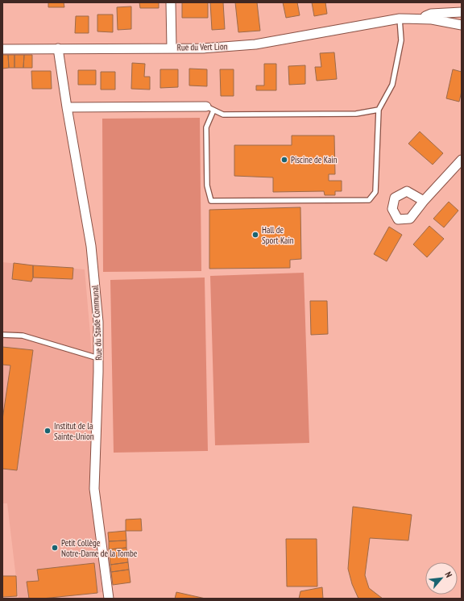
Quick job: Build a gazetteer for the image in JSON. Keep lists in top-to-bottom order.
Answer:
{
  "streets": {
    "street": ["Rue du Vert Lion", "Rue du Stade Communal"]
  },
  "crossings": [
    ["Rue du Vert Lion", "Rue du Stade Communal"]
  ],
  "places": [
    "Piscine de Kain",
    "Hall de Sport Kain",
    "Institut de la Sainte-Union",
    "Petit Collège Notre-Dame de la Tombe"
  ],
  "north": "top right"
}
